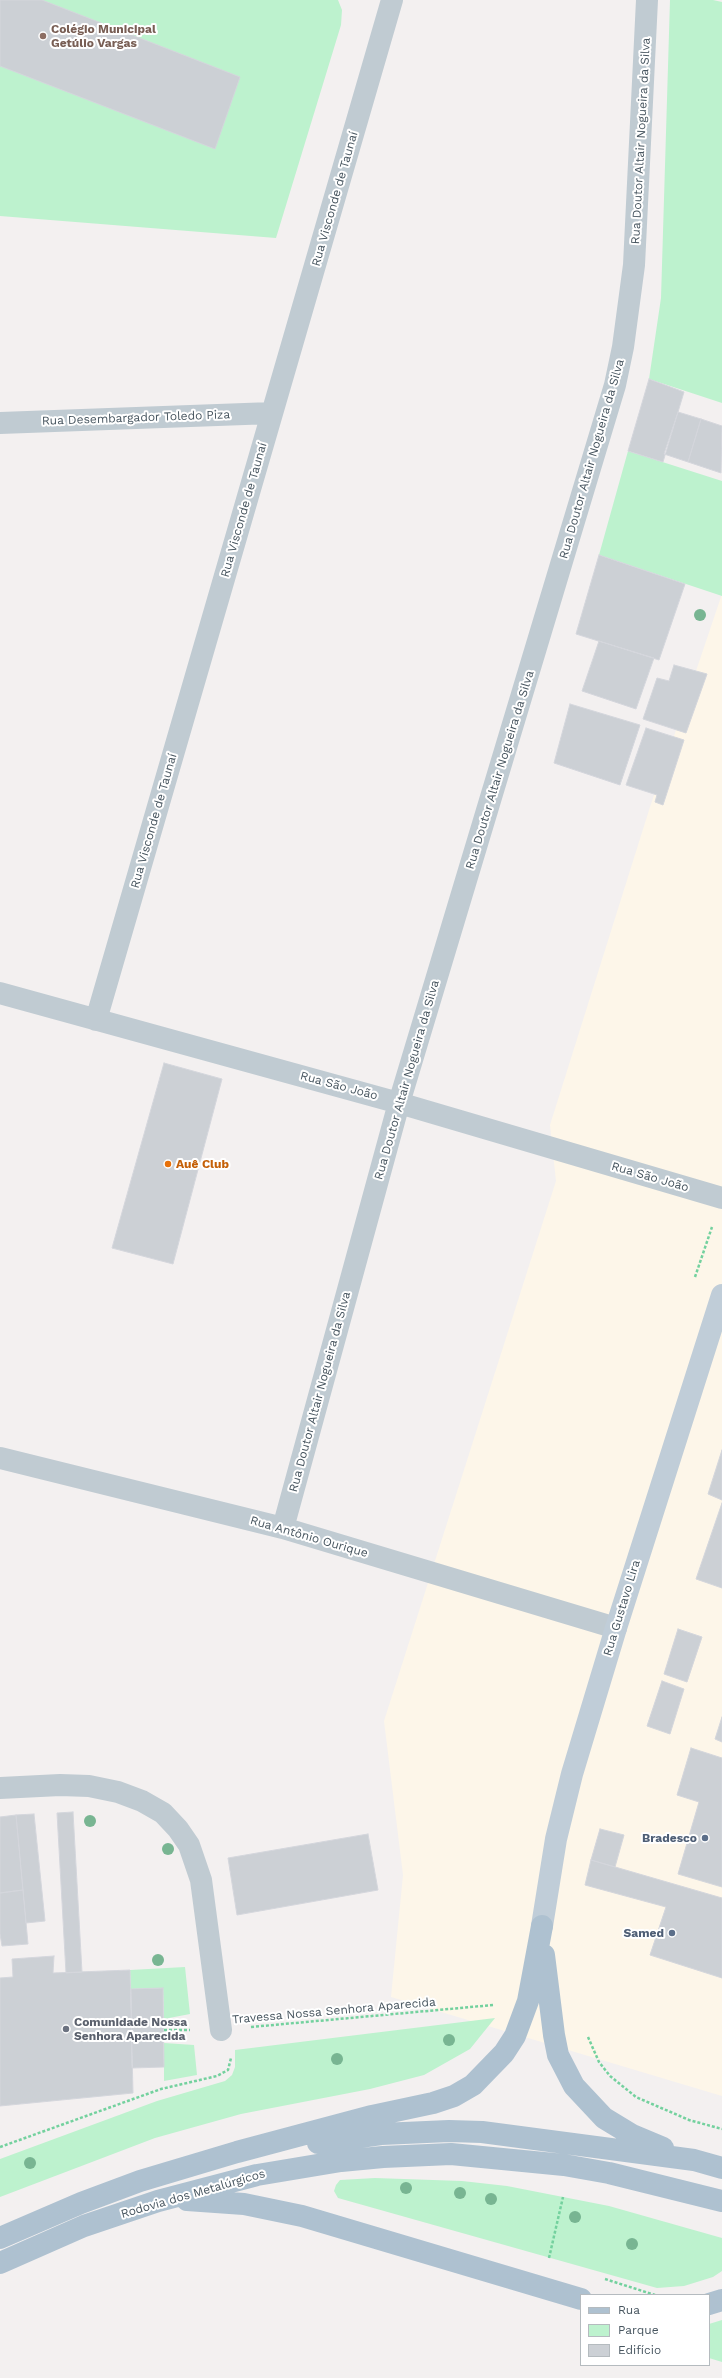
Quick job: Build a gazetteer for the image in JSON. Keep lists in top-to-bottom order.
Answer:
{
  "streets": {
    "main road": ["Rua Gustavo Lira", "Rodovia dos Metalúrgicos"],
    "street": [
      "Rua Doutor Altair Nogueira da Silva",
      "Rua Visconde de Taunaí",
      "Rua Desembargador Toledo Piza",
      "Rua São João",
      "Rua Antônio Ourique"
    ],
    "path": ["Travessa Nossa Senhora Aparecida"]
  },
  "crossings": [
    ["Rua Doutor Altair Nogueira da Silva", "Rua São João"],
    ["Rua Doutor Altair Nogueira da Silva", "Rua Antônio Ourique"],
    ["Rua Visconde de Taunaí", "Rua Desembargador Toledo Piza"],
    ["Rua Visconde de Taunaí", "Rua São João"],
    ["Rua Antônio Ourique", "Rua Gustavo Lira"]
  ],
  "places": [
    "Colégio Municipal Getúlio Vargas",
    "Auê Club",
    "Bradesco",
    "Samed",
    "Comunidade Nossa Senhora Aparecida"
  ],
  "legend": ["Rua", "Parque", "Edifício"]
}
